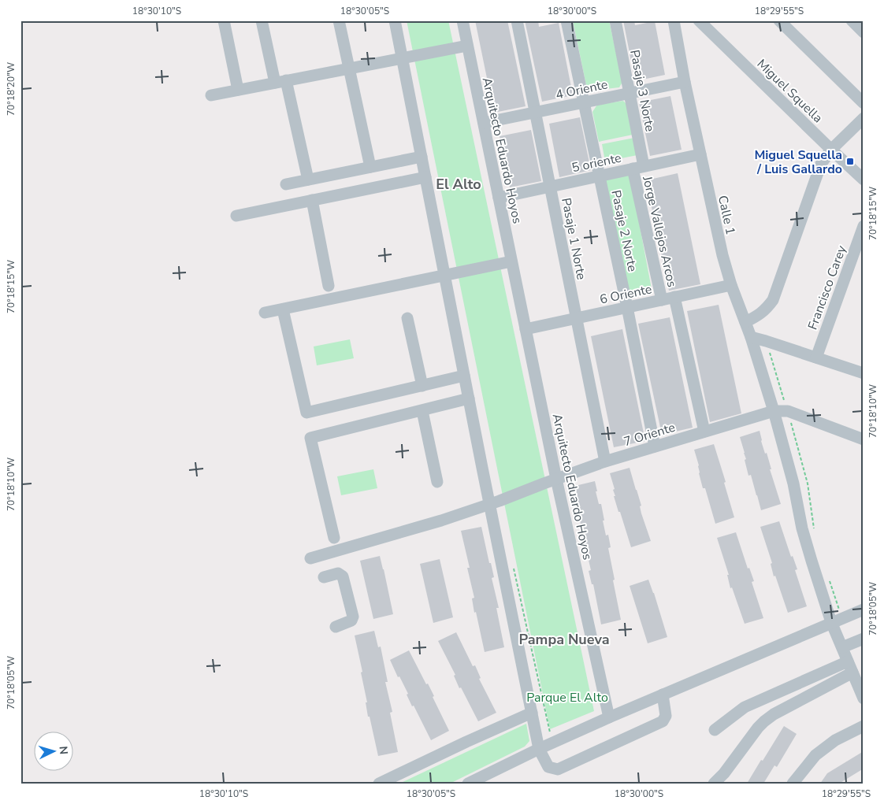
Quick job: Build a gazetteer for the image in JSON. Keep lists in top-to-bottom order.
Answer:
{
  "streets": {
    "street": [
      "4 Oriente",
      "Pasaje 3 Norte",
      "Miguel Squella",
      "Arquitecto Eduardo Hoyos",
      "5 oriente",
      "Calle 1",
      "Pasaje 2 Norte",
      "Jorge Vallejos Arcos",
      "Pasaje 1 Norte",
      "Francisco Carey",
      "6 Oriente",
      "7 Oriente"
    ]
  },
  "crossings": [
    ["4 Oriente", "Pasaje 3 Norte"],
    ["4 Oriente", "Arquitecto Eduardo Hoyos"],
    ["4 Oriente", "Calle 1"],
    ["4 Oriente", "Pasaje 2 Norte"],
    ["4 Oriente", "Pasaje 1 Norte"],
    ["Pasaje 3 Norte", "5 oriente"],
    ["Pasaje 3 Norte", "Jorge Vallejos Arcos"],
    ["Arquitecto Eduardo Hoyos", "5 oriente"],
    ["Arquitecto Eduardo Hoyos", "6 Oriente"],
    ["Arquitecto Eduardo Hoyos", "7 Oriente"],
    ["5 oriente", "Calle 1"],
    ["5 oriente", "Pasaje 2 Norte"],
    ["5 oriente", "Jorge Vallejos Arcos"],
    ["5 oriente", "Pasaje 1 Norte"],
    ["Calle 1", "6 Oriente"],
    ["Calle 1", "7 Oriente"],
    ["Pasaje 2 Norte", "6 Oriente"],
    ["Pasaje 2 Norte", "7 Oriente"],
    ["Jorge Vallejos Arcos", "6 Oriente"],
    ["Pasaje 1 Norte", "6 Oriente"],
    ["Pasaje 1 Norte", "7 Oriente"]
  ],
  "districts": ["El Alto", "Pampa Nueva"],
  "parks": ["Parque El Alto"],
  "places": {
    "transit": ["Miguel Squella / Luis Gallardo"]
  },
  "north": "right",
  "coordinates": [
    "18°30'10\"S",
    "18°30'05\"S",
    "18°30'00\"S",
    "18°29'55\"S",
    "70°18'20\"W",
    "70°18'15\"W",
    "70°18'10\"W",
    "70°18'05\"W"
  ]
}
